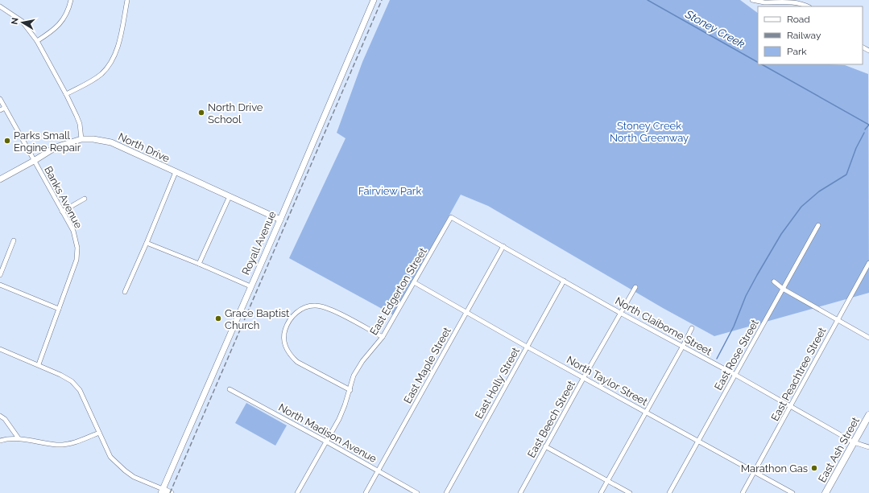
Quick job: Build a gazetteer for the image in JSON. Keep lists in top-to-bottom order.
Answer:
{
  "streets": {
    "main road": ["East Ash Street"],
    "street": [
      "North Drive",
      "Banks Avenue",
      "Royall Avenue",
      "East Edgerton Street",
      "North Claiborne Street",
      "East Rose Street",
      "East Maple Street",
      "East Peachtree Street",
      "North Taylor Street",
      "East Holly Street",
      "East Beech Street",
      "North Madison Avenue"
    ]
  },
  "crossings": [
    ["North Drive", "Banks Avenue"],
    ["North Drive", "Royall Avenue"],
    ["East Edgerton Street", "North Claiborne Street"],
    ["East Edgerton Street", "North Taylor Street"],
    ["East Edgerton Street", "North Madison Avenue"],
    ["North Claiborne Street", "East Rose Street"],
    ["North Claiborne Street", "East Maple Street"],
    ["North Claiborne Street", "East Peachtree Street"],
    ["North Claiborne Street", "East Holly Street"],
    ["North Claiborne Street", "East Beech Street"],
    ["North Claiborne Street", "East Ash Street"],
    ["East Rose Street", "North Taylor Street"],
    ["East Maple Street", "North Taylor Street"],
    ["East Maple Street", "North Madison Avenue"],
    ["East Peachtree Street", "North Taylor Street"],
    ["North Taylor Street", "East Holly Street"],
    ["North Taylor Street", "East Beech Street"]
  ],
  "water": ["Stoney Creek"],
  "parks": ["Stoney Creek North Greenway", "Fairview Park"],
  "places": [
    "North Drive School",
    "Parks Small Engine Repair",
    "Grace Baptist Church",
    "Marathon Gas"
  ],
  "legend": ["Road", "Railway", "Park"],
  "north": "left"
}
